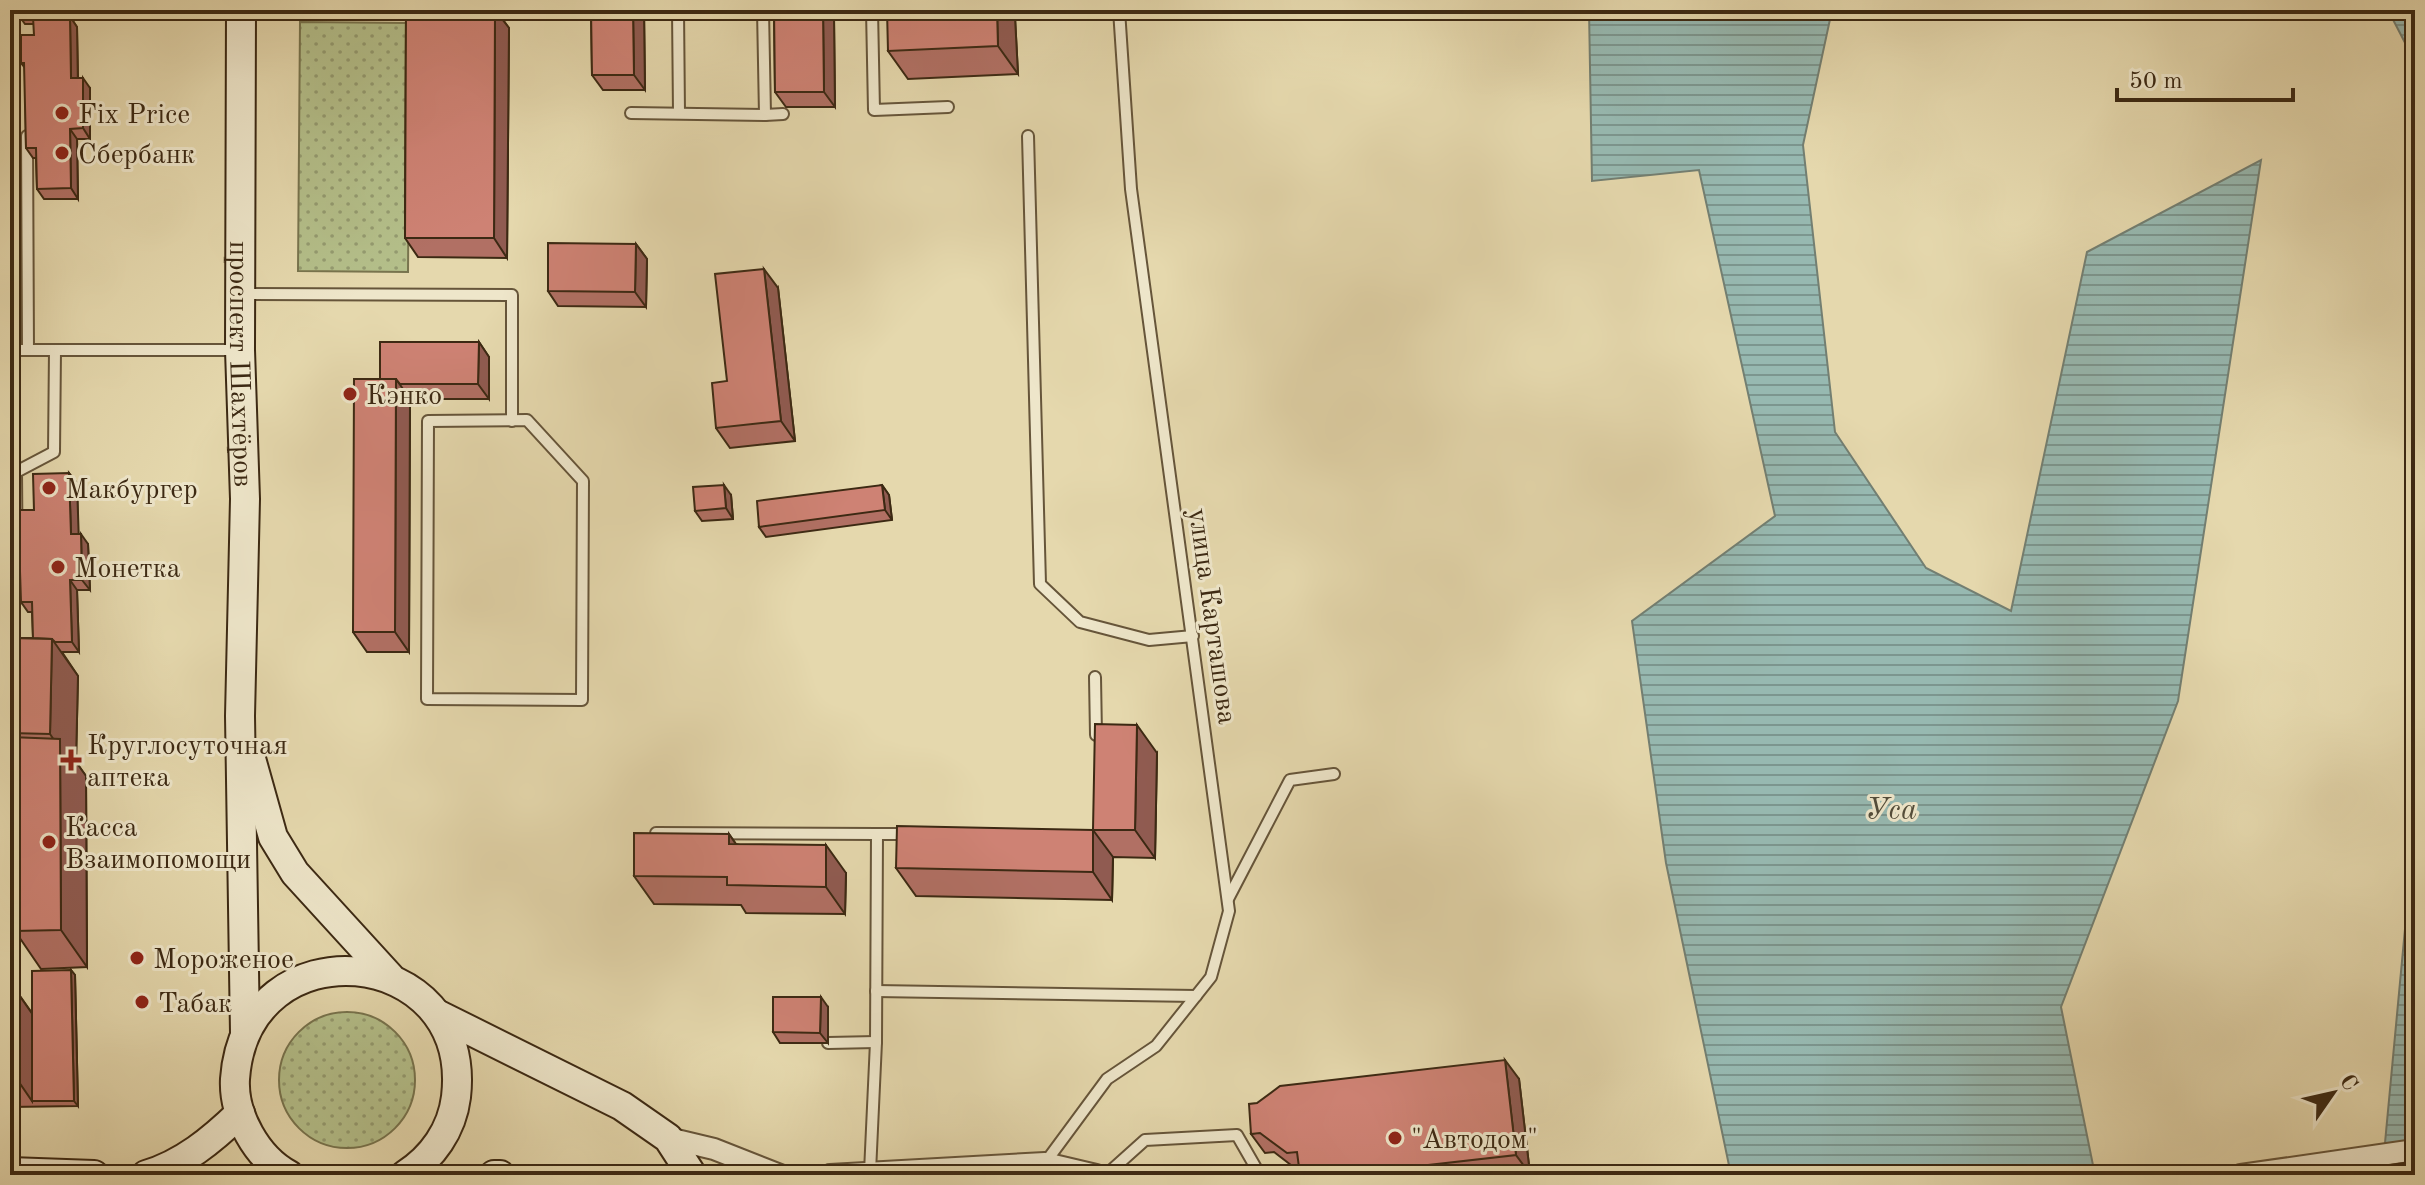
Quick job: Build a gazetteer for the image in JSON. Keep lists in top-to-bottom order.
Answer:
{
  "streets": {
    "main road": ["проспект Шахтёров"],
    "lane": ["улица Карташова"]
  },
  "water": ["Уса"],
  "places": {
    "other": [
      "Fix Price",
      "Сбербанк",
      "Кэнко",
      "Макбургер",
      "Монетка",
      "Касса Взаимопомощи",
      "Мороженое",
      "Табак",
      "\"Автодом\""
    ],
    "health": ["Круглосуточная аптека"]
  },
  "scale_bar": "50 m",
  "north": "top right"
}
